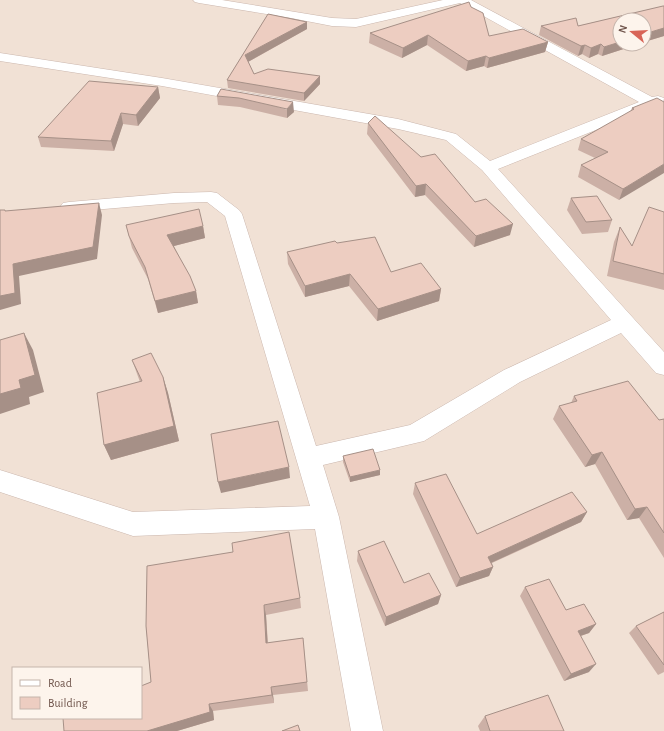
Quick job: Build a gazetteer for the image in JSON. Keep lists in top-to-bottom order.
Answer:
{
  "legend": ["Road", "Building"],
  "north": "left"
}
